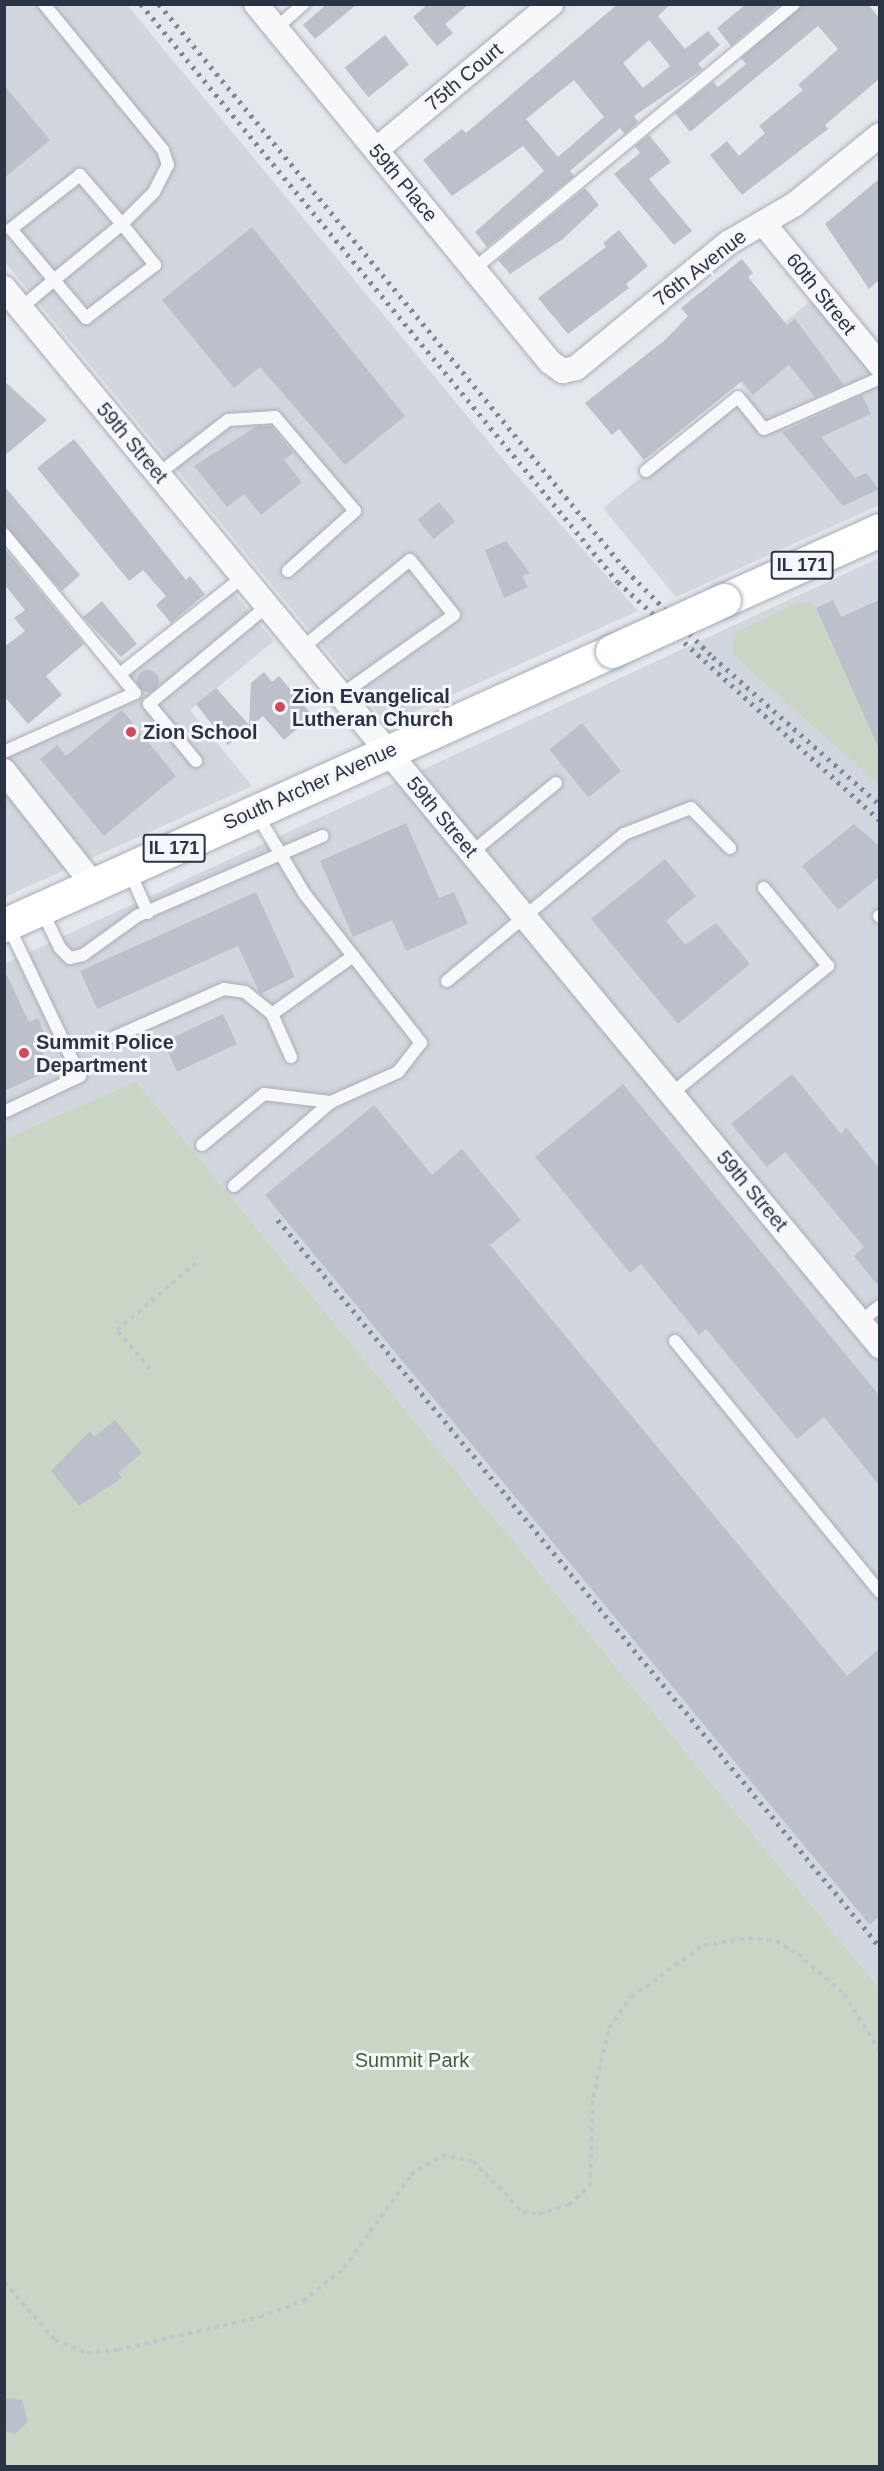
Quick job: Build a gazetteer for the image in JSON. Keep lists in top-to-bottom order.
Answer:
{
  "streets": {
    "main road": ["IL 171", "South Archer Avenue"],
    "street": [
      "75th Court",
      "59th Place",
      "76th Avenue",
      "60th Street",
      "59th Street"
    ]
  },
  "crossings": [
    ["75th Court", "59th Place"],
    ["59th Place", "76th Avenue"],
    ["76th Avenue", "60th Street"],
    ["59th Street", "South Archer Avenue"]
  ],
  "parks": ["Summit Park"],
  "places": ["Zion Evangelical Lutheran Church", "Zion School", "Summit Police Department"]
}
